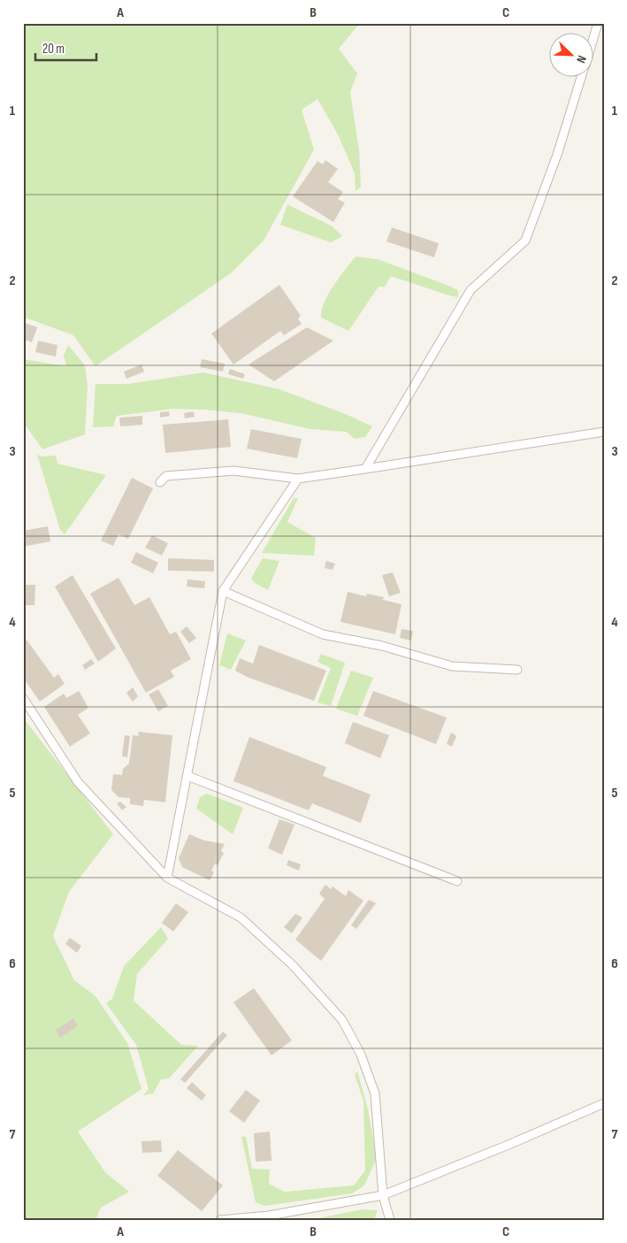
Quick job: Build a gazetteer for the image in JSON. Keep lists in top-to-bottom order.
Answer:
{
  "scale_bar": "20 m",
  "north": "bottom right",
  "grid": {
    "columns": ["A", "B", "C"],
    "rows": [
      "1",
      "2",
      "3",
      "4",
      "5",
      "6",
      "7"
    ]
  }
}
